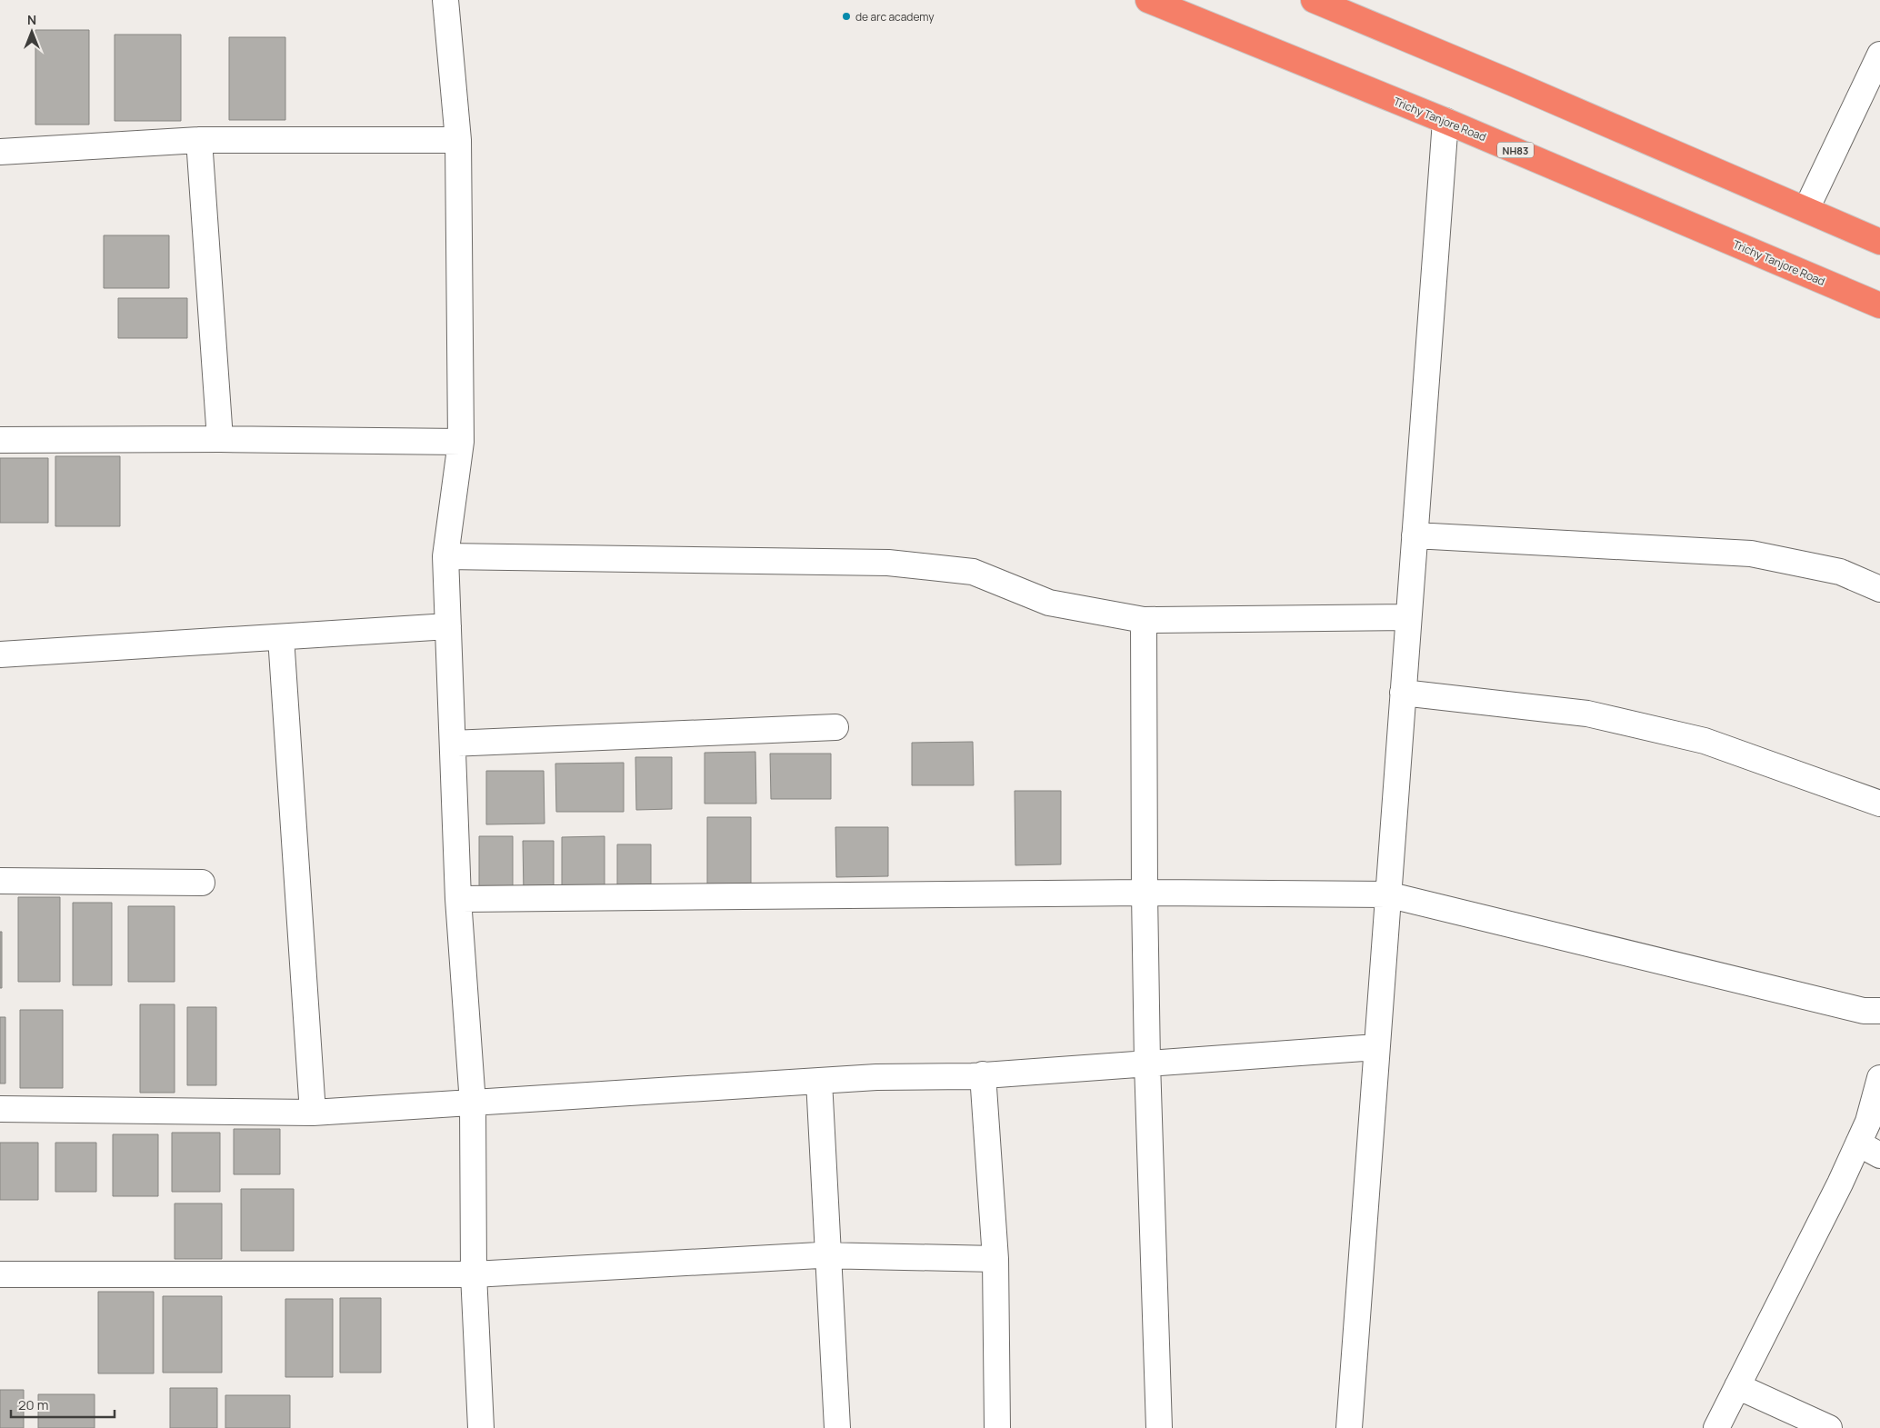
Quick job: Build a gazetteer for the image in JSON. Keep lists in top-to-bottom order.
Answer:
{
  "streets": {
    "highway": ["Trichy Tanjore Road", "NH83"]
  },
  "places": ["de arc academy"],
  "scale_bar": "20 m",
  "north": "top"
}
